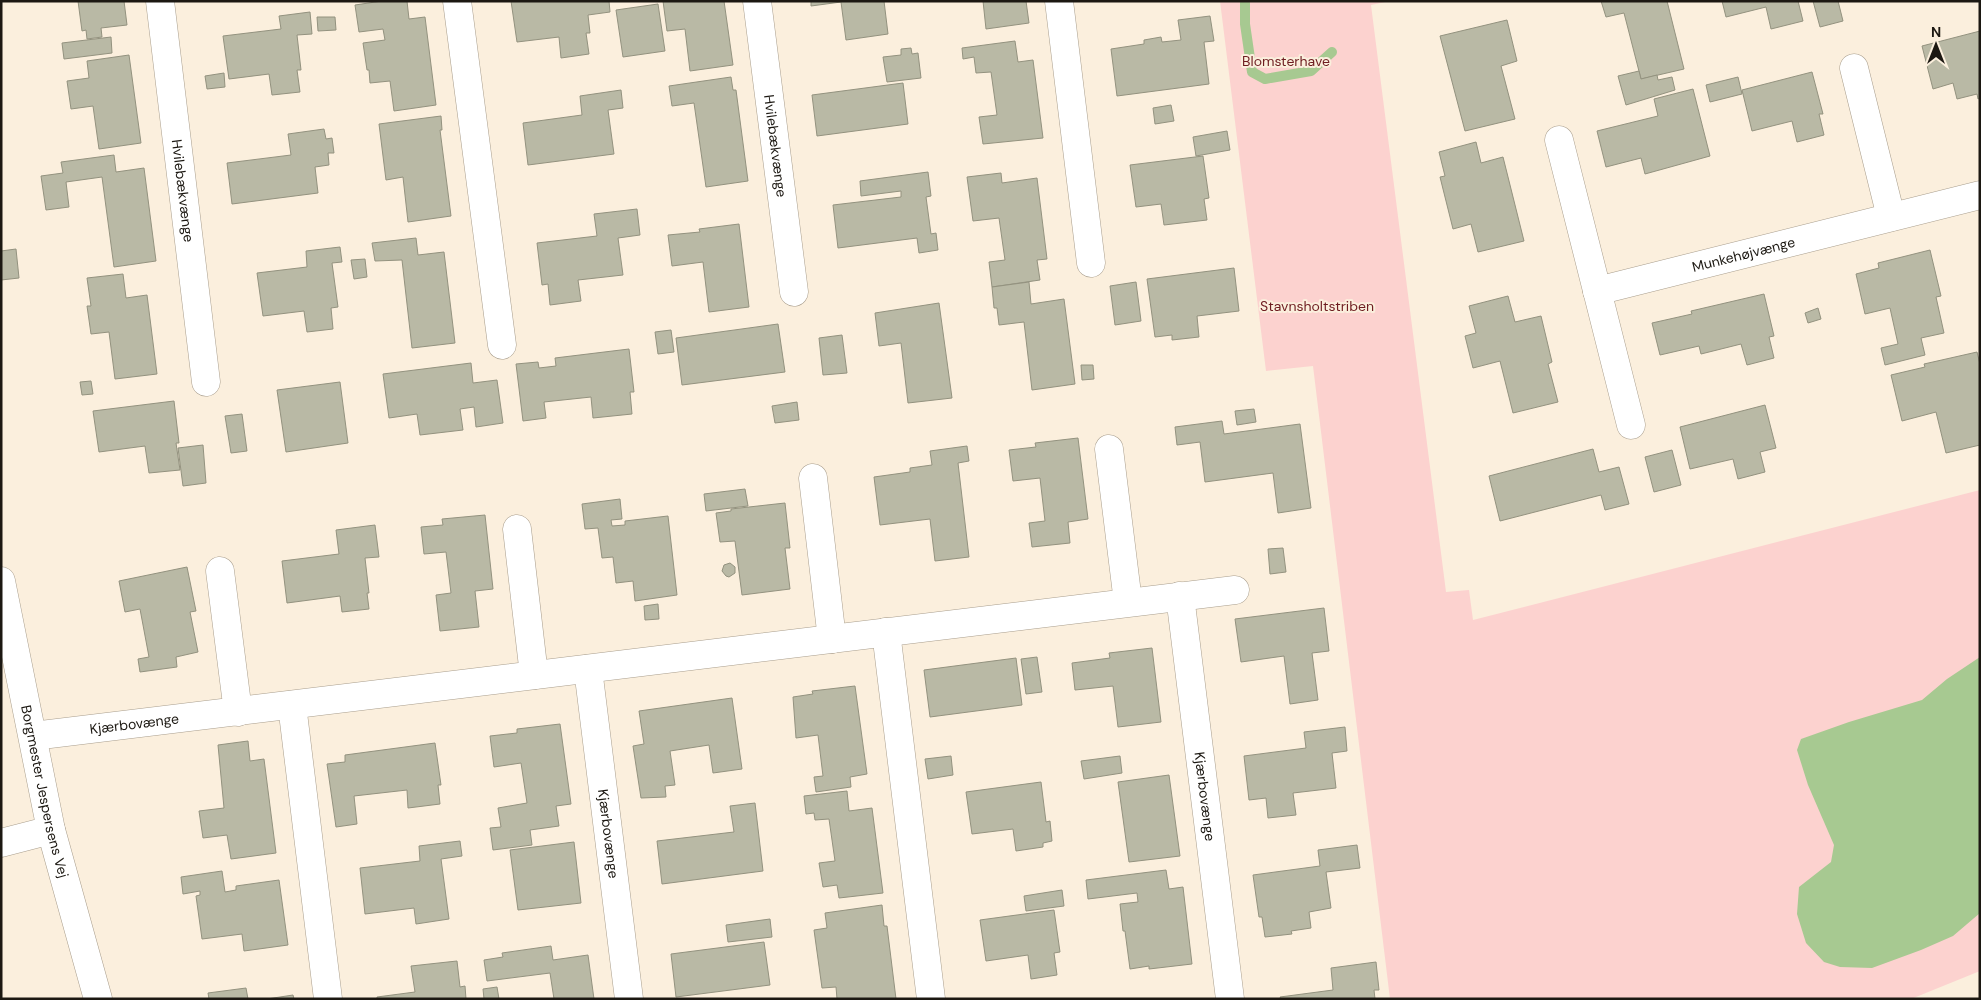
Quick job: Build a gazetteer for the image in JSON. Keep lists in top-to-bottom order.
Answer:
{
  "streets": {
    "street": [
      "Hvilebækvænge",
      "Munkehøjvænge",
      "Kjærbovænge",
      "Borgmester Jespersens Vej"
    ]
  },
  "crossings": [
    ["Kjærbovænge", "Borgmester Jespersens Vej"]
  ],
  "parks": ["Blomsterhave", "Stavnsholtstriben"],
  "north": "top"
}
